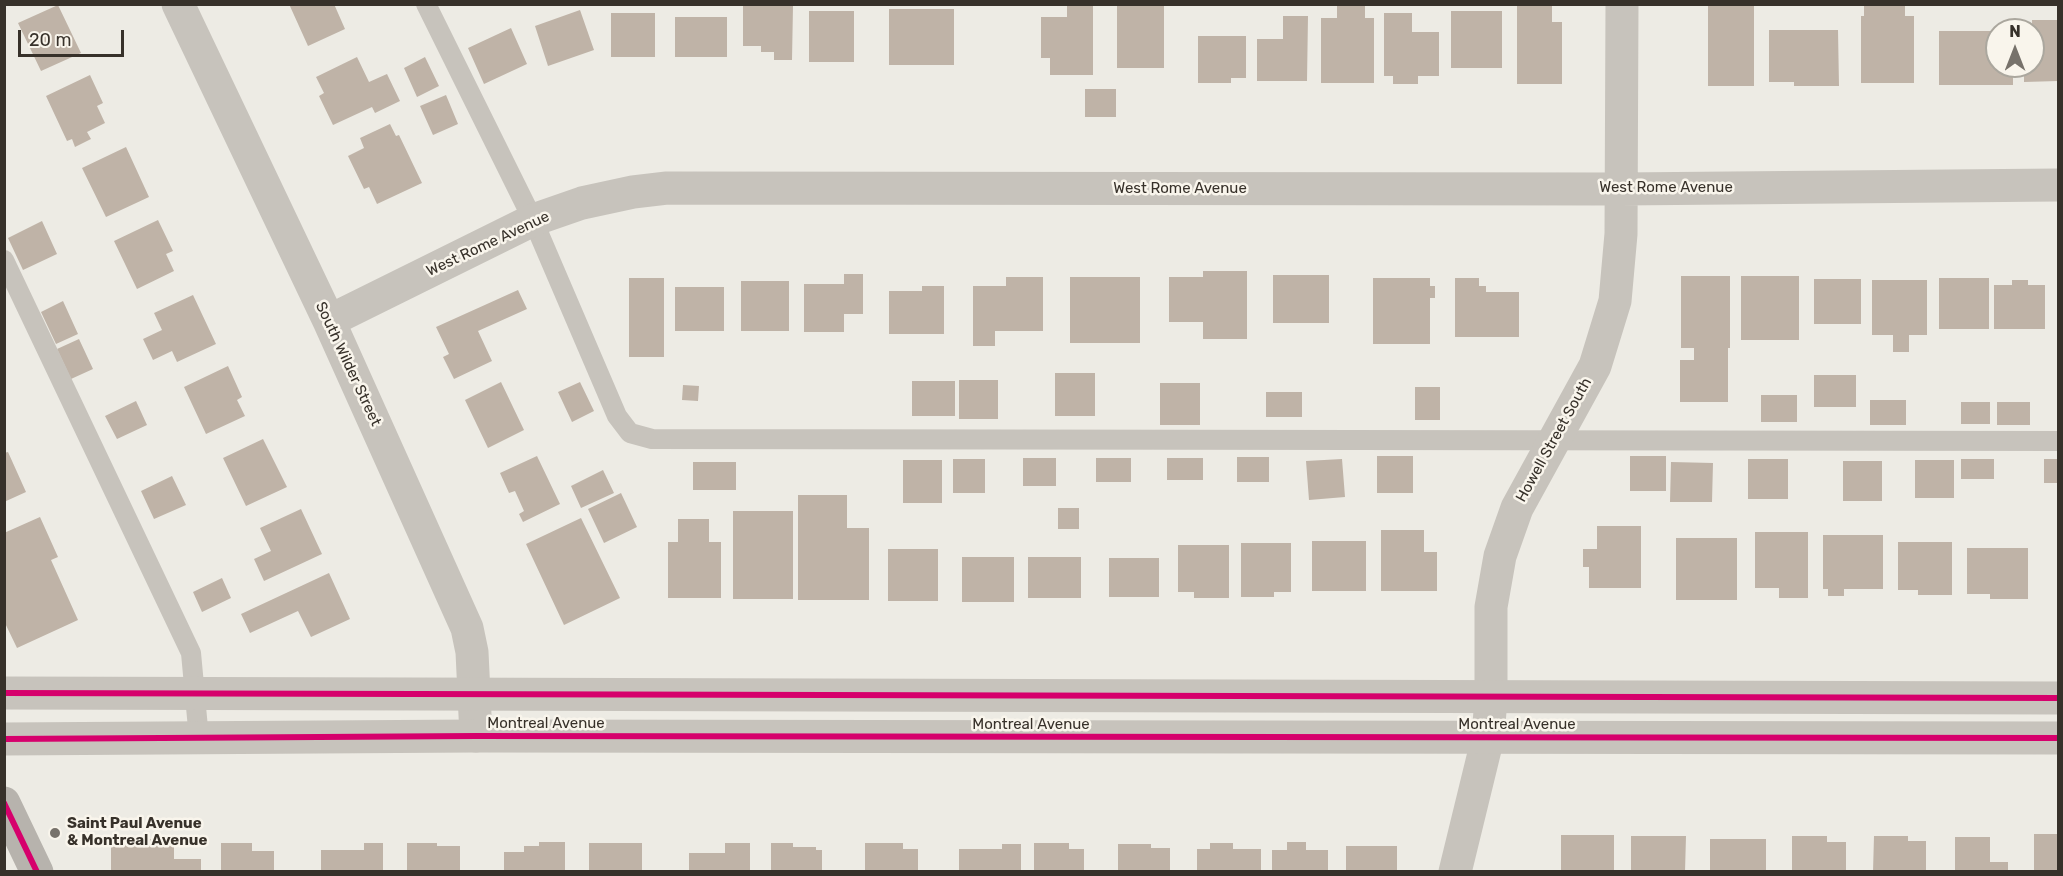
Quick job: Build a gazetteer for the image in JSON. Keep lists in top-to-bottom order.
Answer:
{
  "streets": {
    "street": [
      "West Rome Avenue",
      "South Wilder Street",
      "Howell Street South",
      "Montreal Avenue"
    ]
  },
  "crossings": [
    ["West Rome Avenue", "South Wilder Street"],
    ["West Rome Avenue", "Howell Street South"],
    ["South Wilder Street", "Montreal Avenue"],
    ["Howell Street South", "Montreal Avenue"]
  ],
  "places": ["Saint Paul Avenue & Montreal Avenue"],
  "scale_bar": "20 m",
  "north": "top"
}
